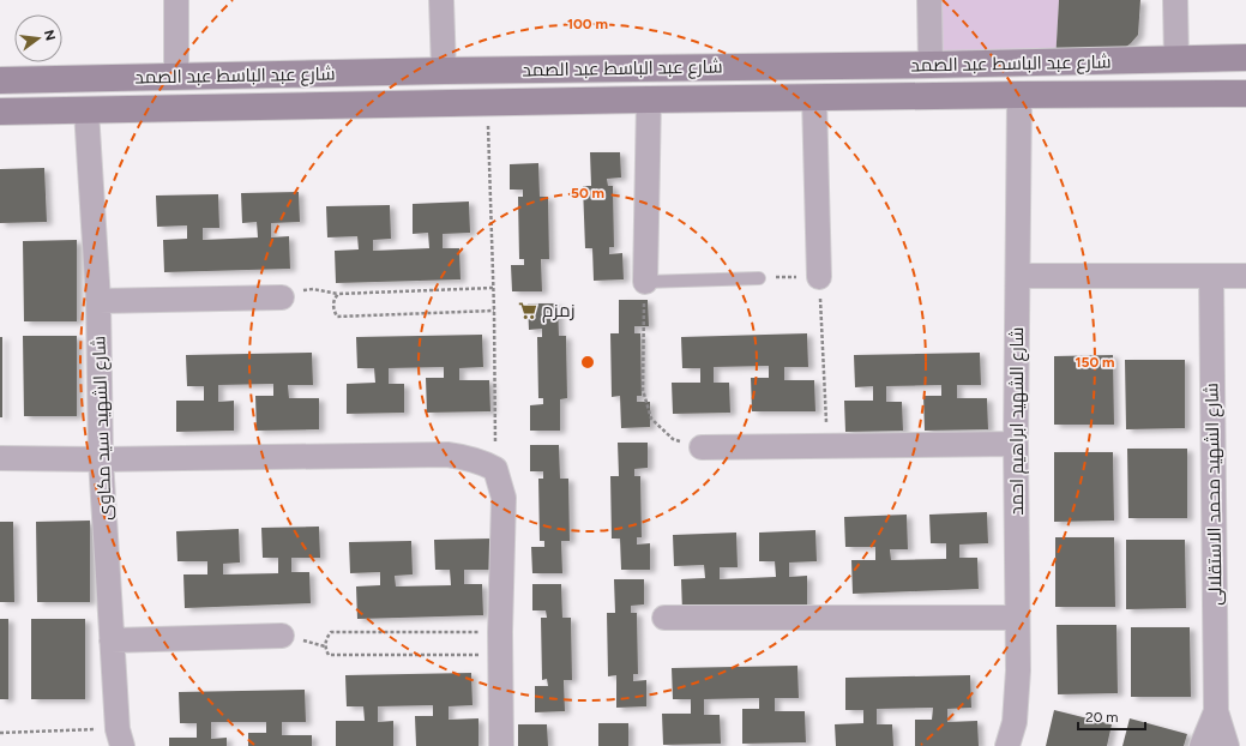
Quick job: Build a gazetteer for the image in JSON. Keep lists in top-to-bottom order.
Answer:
{
  "streets": {
    "street": [
      "شارع عبد الباسط عبد الصمد",
      "شارع الشهيد ابراهيم احمد",
      "شارع الشهيد سيد مكاوى",
      "شارع الشهيد محمد الاستقلالى"
    ]
  },
  "crossings": [
    ["شارع عبد الباسط عبد الصمد", "شارع الشهيد ابراهيم احمد"],
    ["شارع عبد الباسط عبد الصمد", "شارع الشهيد سيد مكاوى"]
  ],
  "places": {
    "supermarket": ["زمزم"]
  },
  "scale_bar": "20 m",
  "north": "right",
  "rings": ["100 m", "50 m", "150 m"]
}
